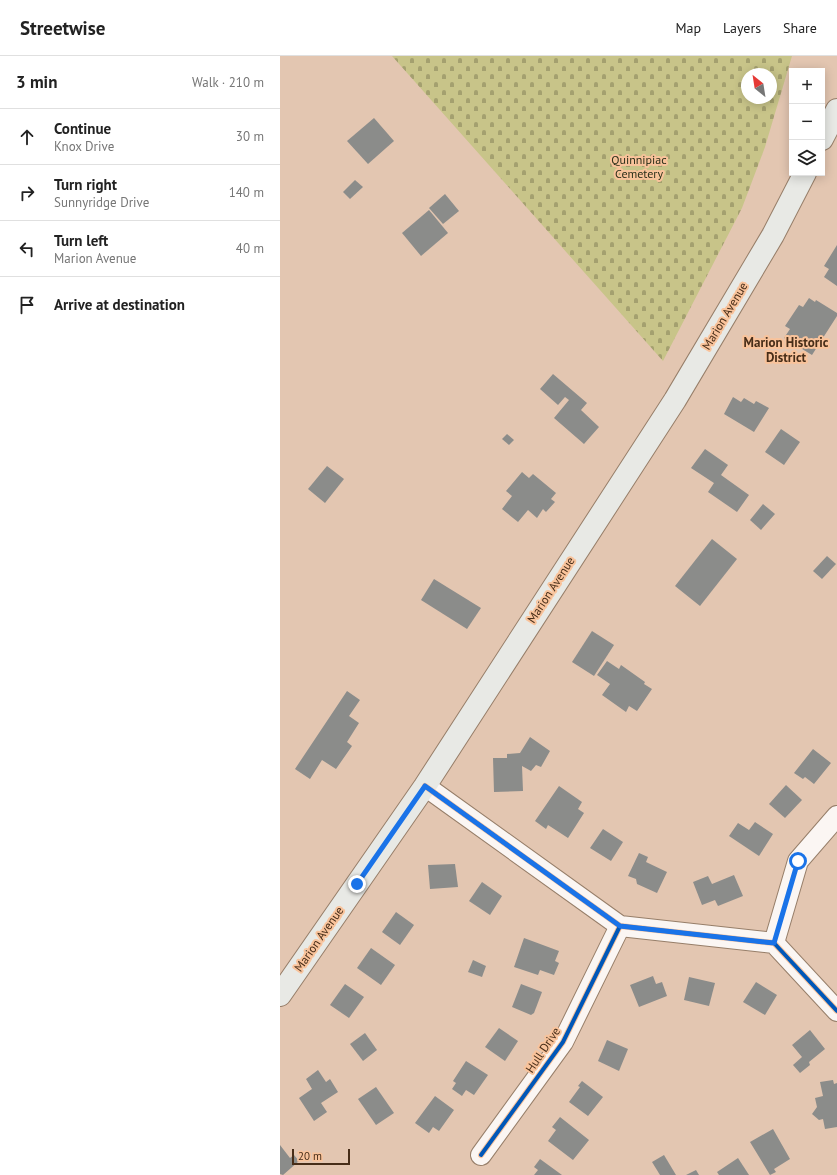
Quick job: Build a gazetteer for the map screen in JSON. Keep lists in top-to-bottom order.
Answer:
{
  "streets": {
    "main road": ["Marion Avenue"],
    "street": ["Hull Drive"]
  },
  "districts": ["Marion Historic District"],
  "parks": ["Quinnipiac Cemetery"],
  "scale_bar": "20 m",
  "north": "top left",
  "page": {
    "header": "Streetwise",
    "nav": ["Map", "Layers", "Share"],
    "heading": ["3 min", "Walk · 210 m"],
    "map_buttons": ["+", "−"],
    "list": [
      ["Continue", "Knox Drive", "30 m"],
      ["Turn right", "Sunnyridge Drive", "140 m"],
      ["Turn left", "Marion Avenue", "40 m"],
      "Arrive at destination"
    ],
    "scale": "20 m"
  }
}
